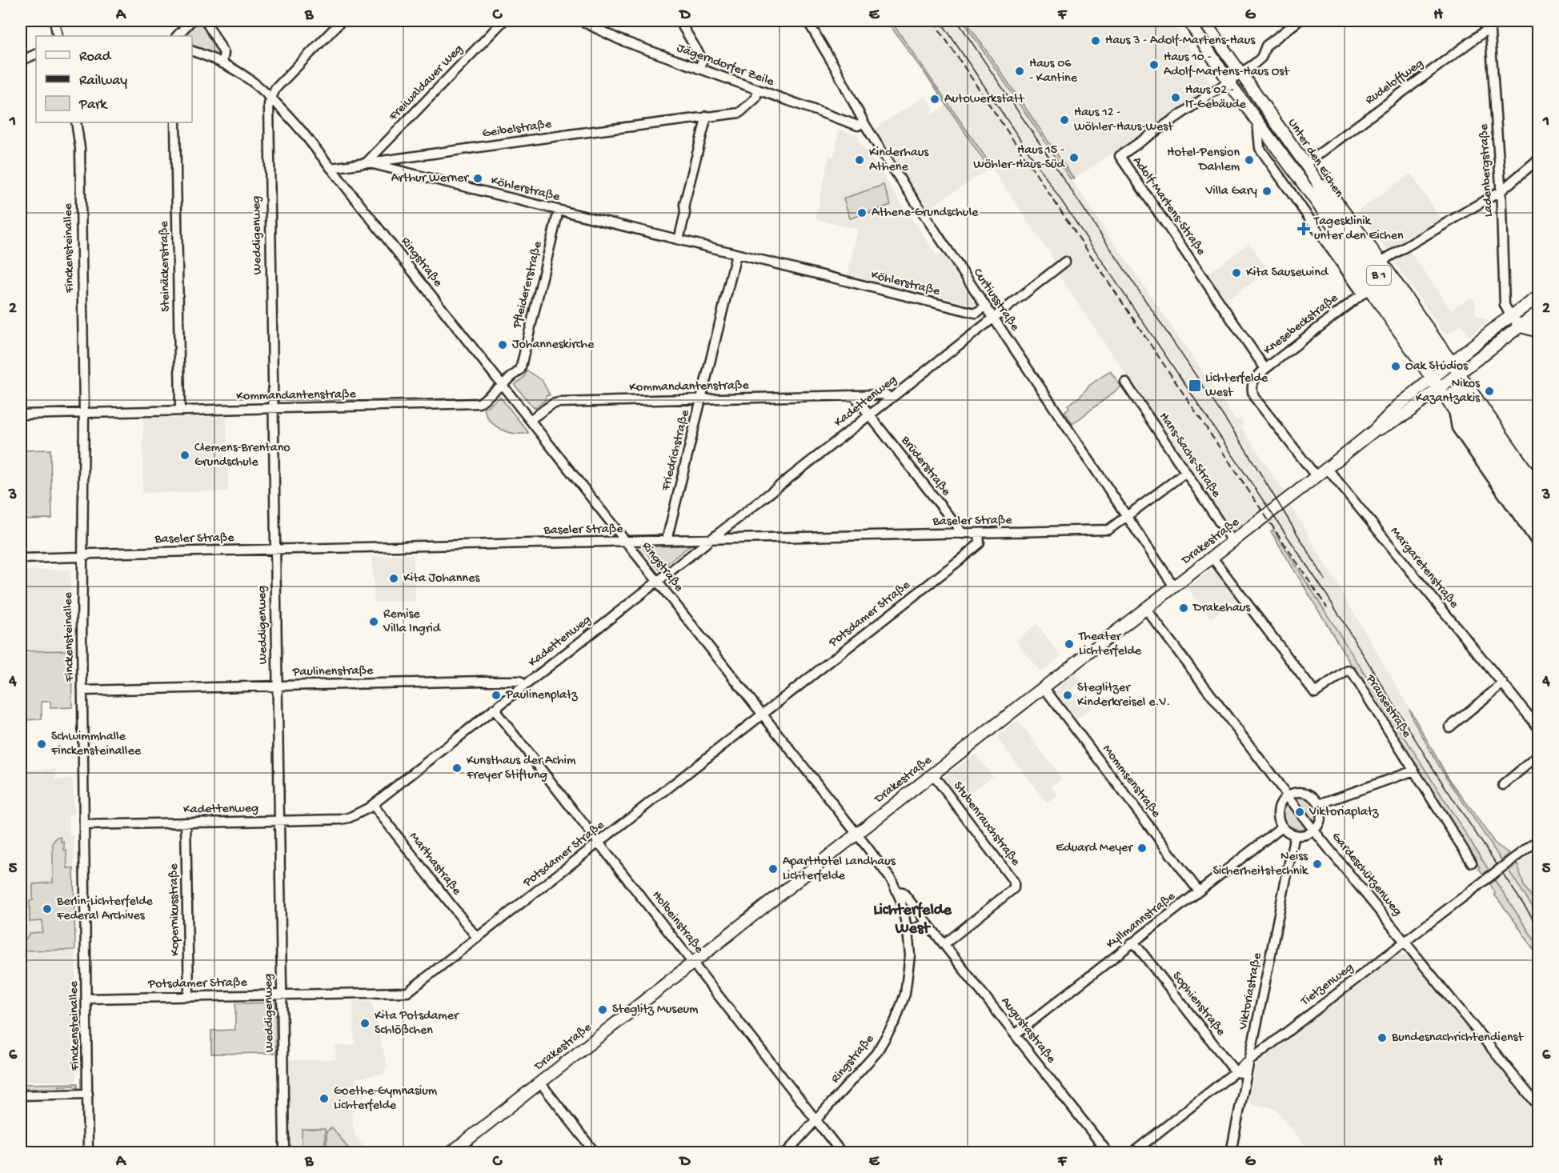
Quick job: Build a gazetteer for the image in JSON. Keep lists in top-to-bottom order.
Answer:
{
  "streets": {
    "main road": ["Unter den Eichen", "B 1", "Drakestraße"],
    "street": [
      "Jägerndorfer Zeile",
      "Rudeloffweg",
      "Freiwaldauer Weg",
      "Geibelstraße",
      "Ladenbergstraße",
      "Köhlerstraße",
      "Adolf-Martens-Straße",
      "Weddigenweg",
      "Finckensteinallee",
      "Ringstraße",
      "Steinäckerstraße",
      "Pfleidererstraße",
      "Curtiusstraße",
      "Knesebeckstraße",
      "Kommandantenstraße",
      "Kadettenweg",
      "Friedrichstraße",
      "Hans-Sachs-Straße",
      "Brüderstraße",
      "Baseler Straße",
      "Margaretenstraße",
      "Potsdamer Straße",
      "Paulinenstraße",
      "Prausestraße",
      "Mommsenstraße",
      "Stubenrauchstraße",
      "Marthastraße",
      "Gardeschützenweg",
      "Kopernikusstraße",
      "Kyllmannstraße",
      "Holbeinstraße",
      "Tietzenweg",
      "Viktoriastraße",
      "Sophienstraße",
      "Augustastraße"
    ]
  },
  "crossings": [
    ["Jägerndorfer Zeile", "Geibelstraße"],
    ["Jägerndorfer Zeile", "Curtiusstraße"],
    ["Rudeloffweg", "Unter den Eichen"],
    ["Rudeloffweg", "Ladenbergstraße"],
    ["Freiwaldauer Weg", "Geibelstraße"],
    ["Freiwaldauer Weg", "Köhlerstraße"],
    ["Geibelstraße", "Köhlerstraße"],
    ["Geibelstraße", "Ringstraße"],
    ["Unter den Eichen", "Adolf-Martens-Straße"],
    ["Unter den Eichen", "Knesebeckstraße"],
    ["Ladenbergstraße", "Drakestraße"],
    ["Köhlerstraße", "Pfleidererstraße"],
    ["Köhlerstraße", "Curtiusstraße"],
    ["Köhlerstraße", "Friedrichstraße"],
    ["Adolf-Martens-Straße", "Knesebeckstraße"],
    ["Weddigenweg", "Ringstraße"],
    ["Weddigenweg", "Kommandantenstraße"],
    ["Weddigenweg", "Kadettenweg"],
    ["Weddigenweg", "Baseler Straße"],
    ["Weddigenweg", "Potsdamer Straße"],
    ["Weddigenweg", "Paulinenstraße"],
    ["Finckensteinallee", "Kommandantenstraße"],
    ["Finckensteinallee", "Kadettenweg"],
    ["Finckensteinallee", "Baseler Straße"],
    ["Finckensteinallee", "Potsdamer Straße"],
    ["Finckensteinallee", "Paulinenstraße"],
    ["Ringstraße", "Pfleidererstraße"],
    ["Ringstraße", "Kommandantenstraße"],
    ["Ringstraße", "Kadettenweg"],
    ["Ringstraße", "Baseler Straße"],
    ["Ringstraße", "Drakestraße"],
    ["Ringstraße", "Potsdamer Straße"],
    ["Ringstraße", "Holbeinstraße"],
    ["Ringstraße", "Augustastraße"],
    ["Steinäckerstraße", "Kommandantenstraße"],
    ["Pfleidererstraße", "Kommandantenstraße"],
    ["Curtiusstraße", "Kadettenweg"],
    ["Curtiusstraße", "Baseler Straße"],
    ["Curtiusstraße", "Drakestraße"],
    ["Knesebeckstraße", "Drakestraße"],
    ["Kommandantenstraße", "Kadettenweg"],
    ["Kommandantenstraße", "Friedrichstraße"],
    ["Kadettenweg", "Brüderstraße"],
    ["Kadettenweg", "Baseler Straße"],
    ["Kadettenweg", "Paulinenstraße"],
    ["Kadettenweg", "Marthastraße"],
    ["Kadettenweg", "Kopernikusstraße"],
    ["Kadettenweg", "Holbeinstraße"],
    ["Friedrichstraße", "Baseler Straße"],
    ["Hans-Sachs-Straße", "Baseler Straße"],
    ["Hans-Sachs-Straße", "Drakestraße"],
    ["Brüderstraße", "Baseler Straße"],
    ["Baseler Straße", "Potsdamer Straße"],
    ["Drakestraße", "Margaretenstraße"],
    ["Drakestraße", "Prausestraße"],
    ["Drakestraße", "Mommsenstraße"],
    ["Drakestraße", "Stubenrauchstraße"],
    ["Drakestraße", "Gardeschützenweg"],
    ["Drakestraße", "Holbeinstraße"],
    ["Potsdamer Straße", "Marthastraße"],
    ["Potsdamer Straße", "Kopernikusstraße"],
    ["Potsdamer Straße", "Holbeinstraße"],
    ["Mommsenstraße", "Kyllmannstraße"],
    ["Stubenrauchstraße", "Augustastraße"],
    ["Gardeschützenweg", "Tietzenweg"],
    ["Kyllmannstraße", "Sophienstraße"],
    ["Kyllmannstraße", "Augustastraße"],
    ["Tietzenweg", "Viktoriastraße"],
    ["Tietzenweg", "Sophienstraße"]
  ],
  "districts": ["Lichterfelde West"],
  "places": {
    "other": [
      "Haus 3 - Adolf-Martens-Haus",
      "Haus 10 - Adolf-Martens-Haus Ost",
      "Haus 06 - Kantine",
      "Haus 02 - IT-Gebäude",
      "Autowerkstatt",
      "Haus 12 - Wöhler-Haus-West",
      "Haus 15 - Wöhler-Haus-Süd",
      "Kinderhaus Athene",
      "Hotel-Pension Dahlem",
      "Arthur Werner",
      "Villa Gary",
      "Athene-Grundschule",
      "Kita Sausewind",
      "Johanneskirche",
      "Oak Studios",
      "Nikos Kazantzakis",
      "Clemens-Brentano Grundschule",
      "Kita Johannes",
      "Drakehaus",
      "Remise Villa Ingrid",
      "Theater Lichterfelde",
      "Paulinenplatz",
      "Steglitzer Kinderkreisel e.V.",
      "Schwimmhalle Finckensteinallee",
      "Kunsthaus der Achim Freyer Stiftung",
      "Viktoriaplatz",
      "Eduard Meyer",
      "Neiss Sicherheitstechnik",
      "ApartHotel Landhaus Lichterfelde",
      "Berlin-Lichterfelde Federal Archives",
      "Steglitz Museum",
      "Kita Potsdamer Schlößchen",
      "Bundesnachrichtendienst",
      "Goethe-Gymnasium Lichterfelde"
    ],
    "health": ["Tagesklinik unter den Eichen"],
    "transit": ["Lichterfelde West"]
  },
  "legend": ["Road", "Railway", "Park"],
  "grid": {
    "columns": [
      "A",
      "B",
      "C",
      "D",
      "E",
      "F",
      "G",
      "H"
    ],
    "rows": [
      "1",
      "2",
      "3",
      "4",
      "5",
      "6"
    ]
  }
}
